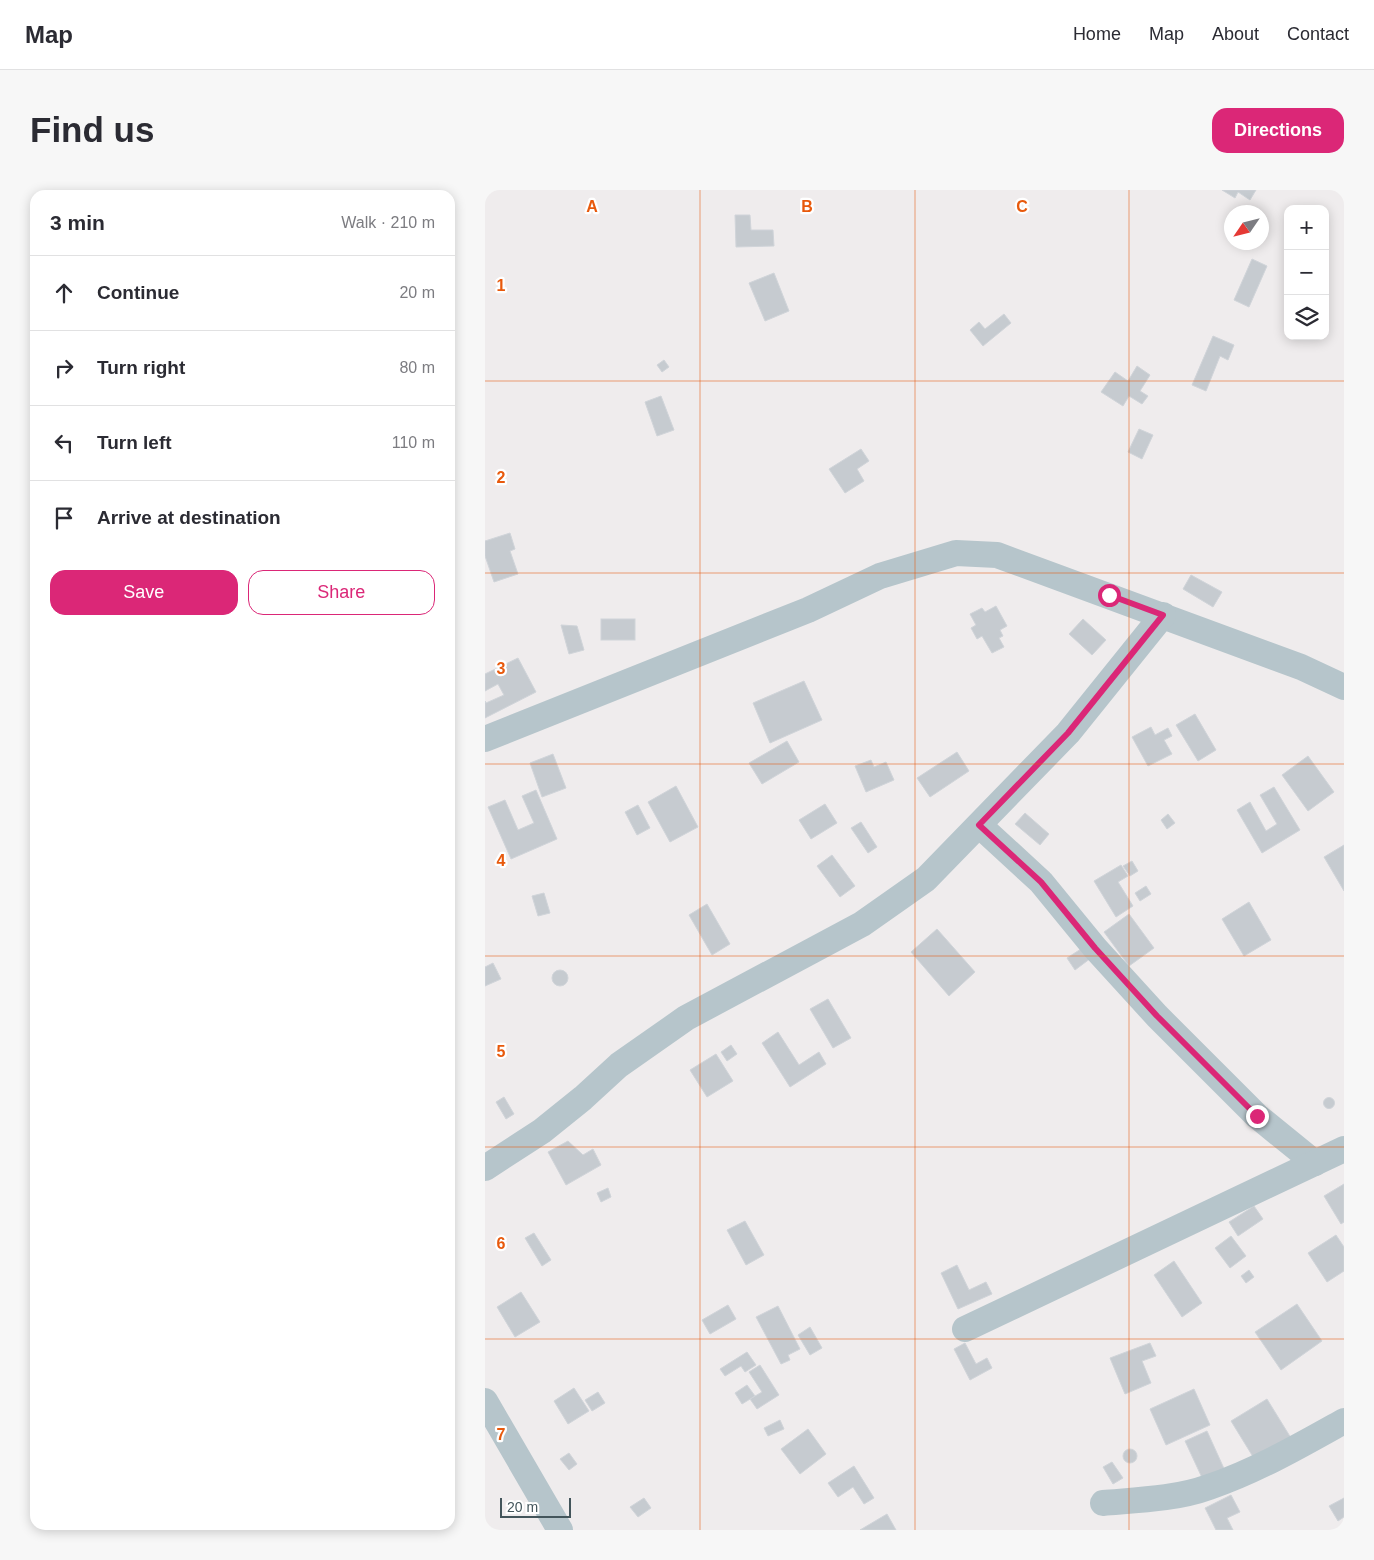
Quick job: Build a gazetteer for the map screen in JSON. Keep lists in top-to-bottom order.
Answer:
{
  "scale_bar": "20 m",
  "north": "bottom left",
  "page": {
    "header": "Map",
    "nav": [
      "Home",
      "Map",
      "About",
      "Contact"
    ],
    "buttons": [
      "Directions",
      ["Save", "Share"]
    ],
    "title": "Find us",
    "heading": ["3 min", "Walk · 210 m"],
    "map_buttons": ["+", "−"],
    "list": [
      ["Continue", "20 m"],
      ["Turn right", "80 m"],
      ["Turn left", "110 m"],
      "Arrive at destination"
    ],
    "scale": "20 m"
  },
  "grid": {
    "columns": ["A", "B", "C"],
    "rows": [
      "1",
      "2",
      "3",
      "4",
      "5",
      "6",
      "7"
    ]
  }
}
